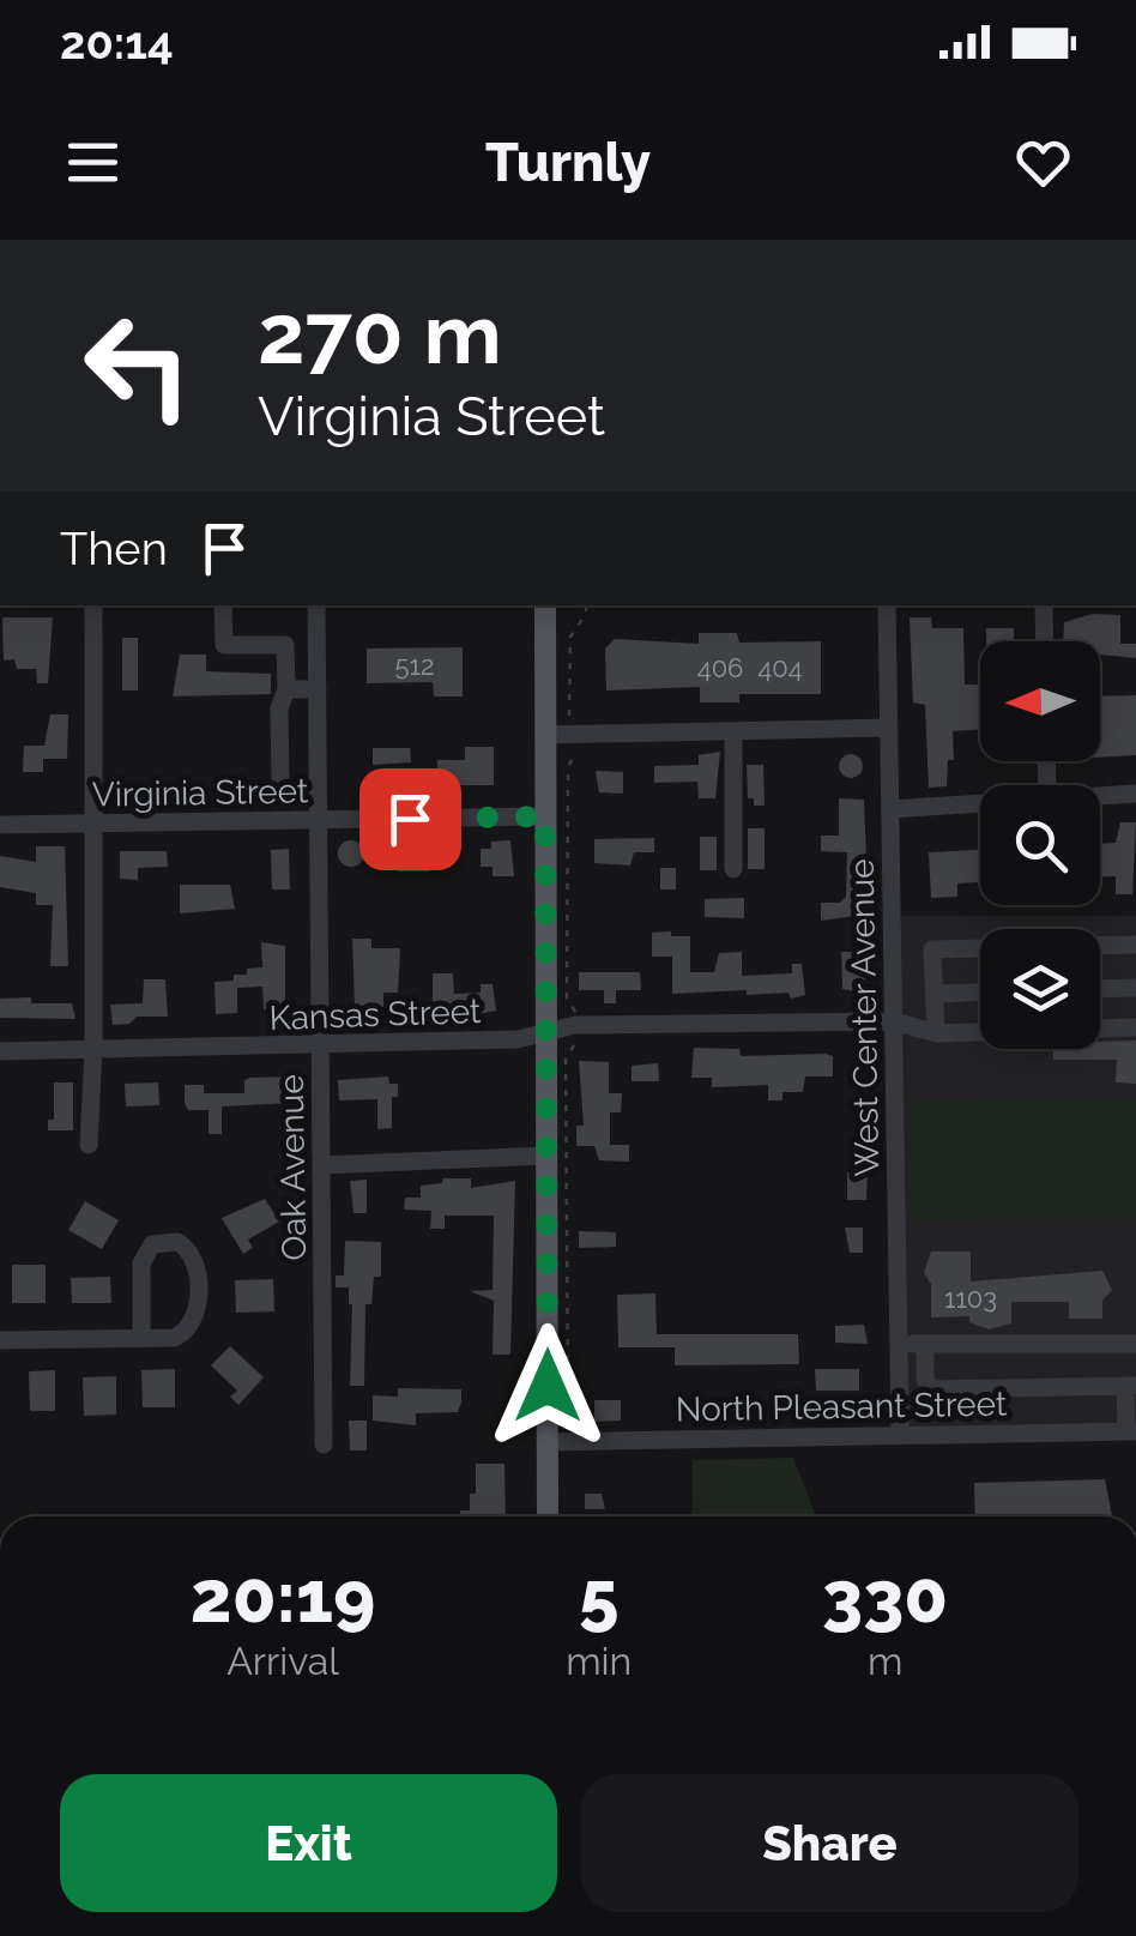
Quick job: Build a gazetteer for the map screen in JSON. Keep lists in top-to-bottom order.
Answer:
{
  "streets": {
    "street": [
      "Virginia Street",
      "Kansas Street",
      "West Center Avenue",
      "Oak Avenue",
      "North Pleasant Street"
    ]
  },
  "crossings": [
    ["Virginia Street", "Oak Avenue"],
    ["Kansas Street", "West Center Avenue"],
    ["Kansas Street", "Oak Avenue"],
    ["West Center Avenue", "North Pleasant Street"]
  ],
  "house_numbers": [
    "512",
    "406",
    "404",
    "1103"
  ],
  "north": "left",
  "page": {
    "status": "20:14",
    "header": "Turnly",
    "turn": ["270 m", "Virginia Street"],
    "then": "Then",
    "eta": [
      "20:19",
      "Arrival",
      "5",
      "min",
      "330",
      "m"
    ],
    "buttons": ["Exit", "Share"]
  }
}
